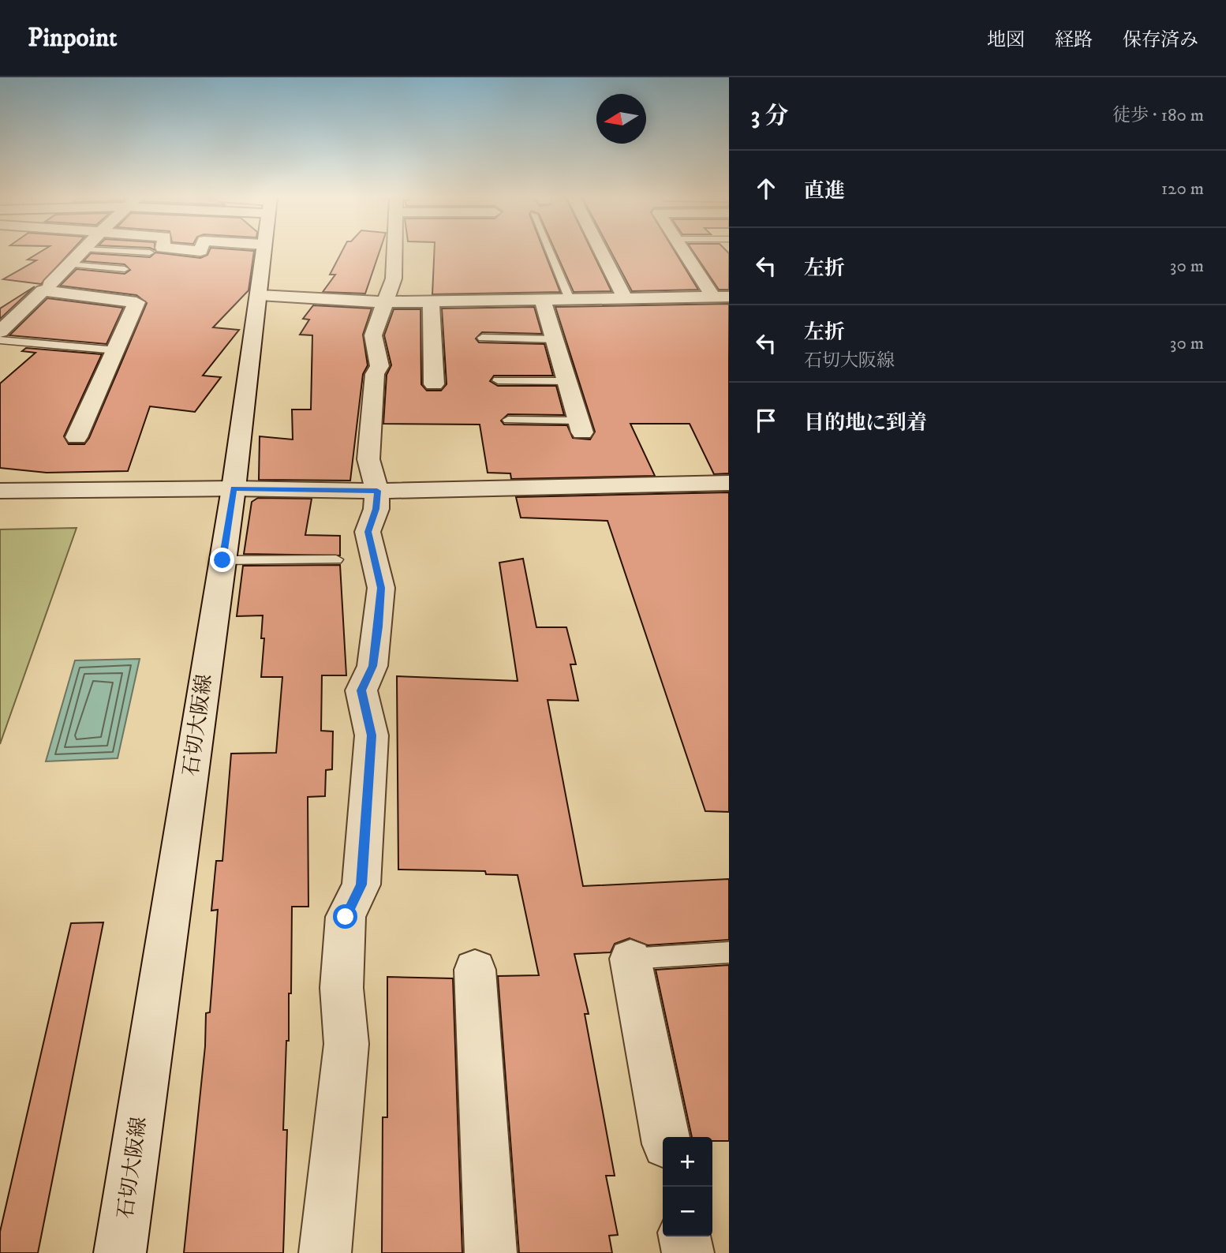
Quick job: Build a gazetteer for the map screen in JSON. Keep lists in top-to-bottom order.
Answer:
{
  "streets": {
    "street": ["石切大阪線"]
  },
  "north": "left",
  "page": {
    "header": "Pinpoint",
    "nav": ["地図", "経路", "保存済み"],
    "heading": ["3 分", "徒歩 · 180 m"],
    "list": [
      ["直進", "120 m"],
      ["左折", "30 m"],
      ["左折", "石切大阪線", "30 m"],
      "目的地に到着"
    ],
    "map_buttons": ["+", "−"]
  }
}
